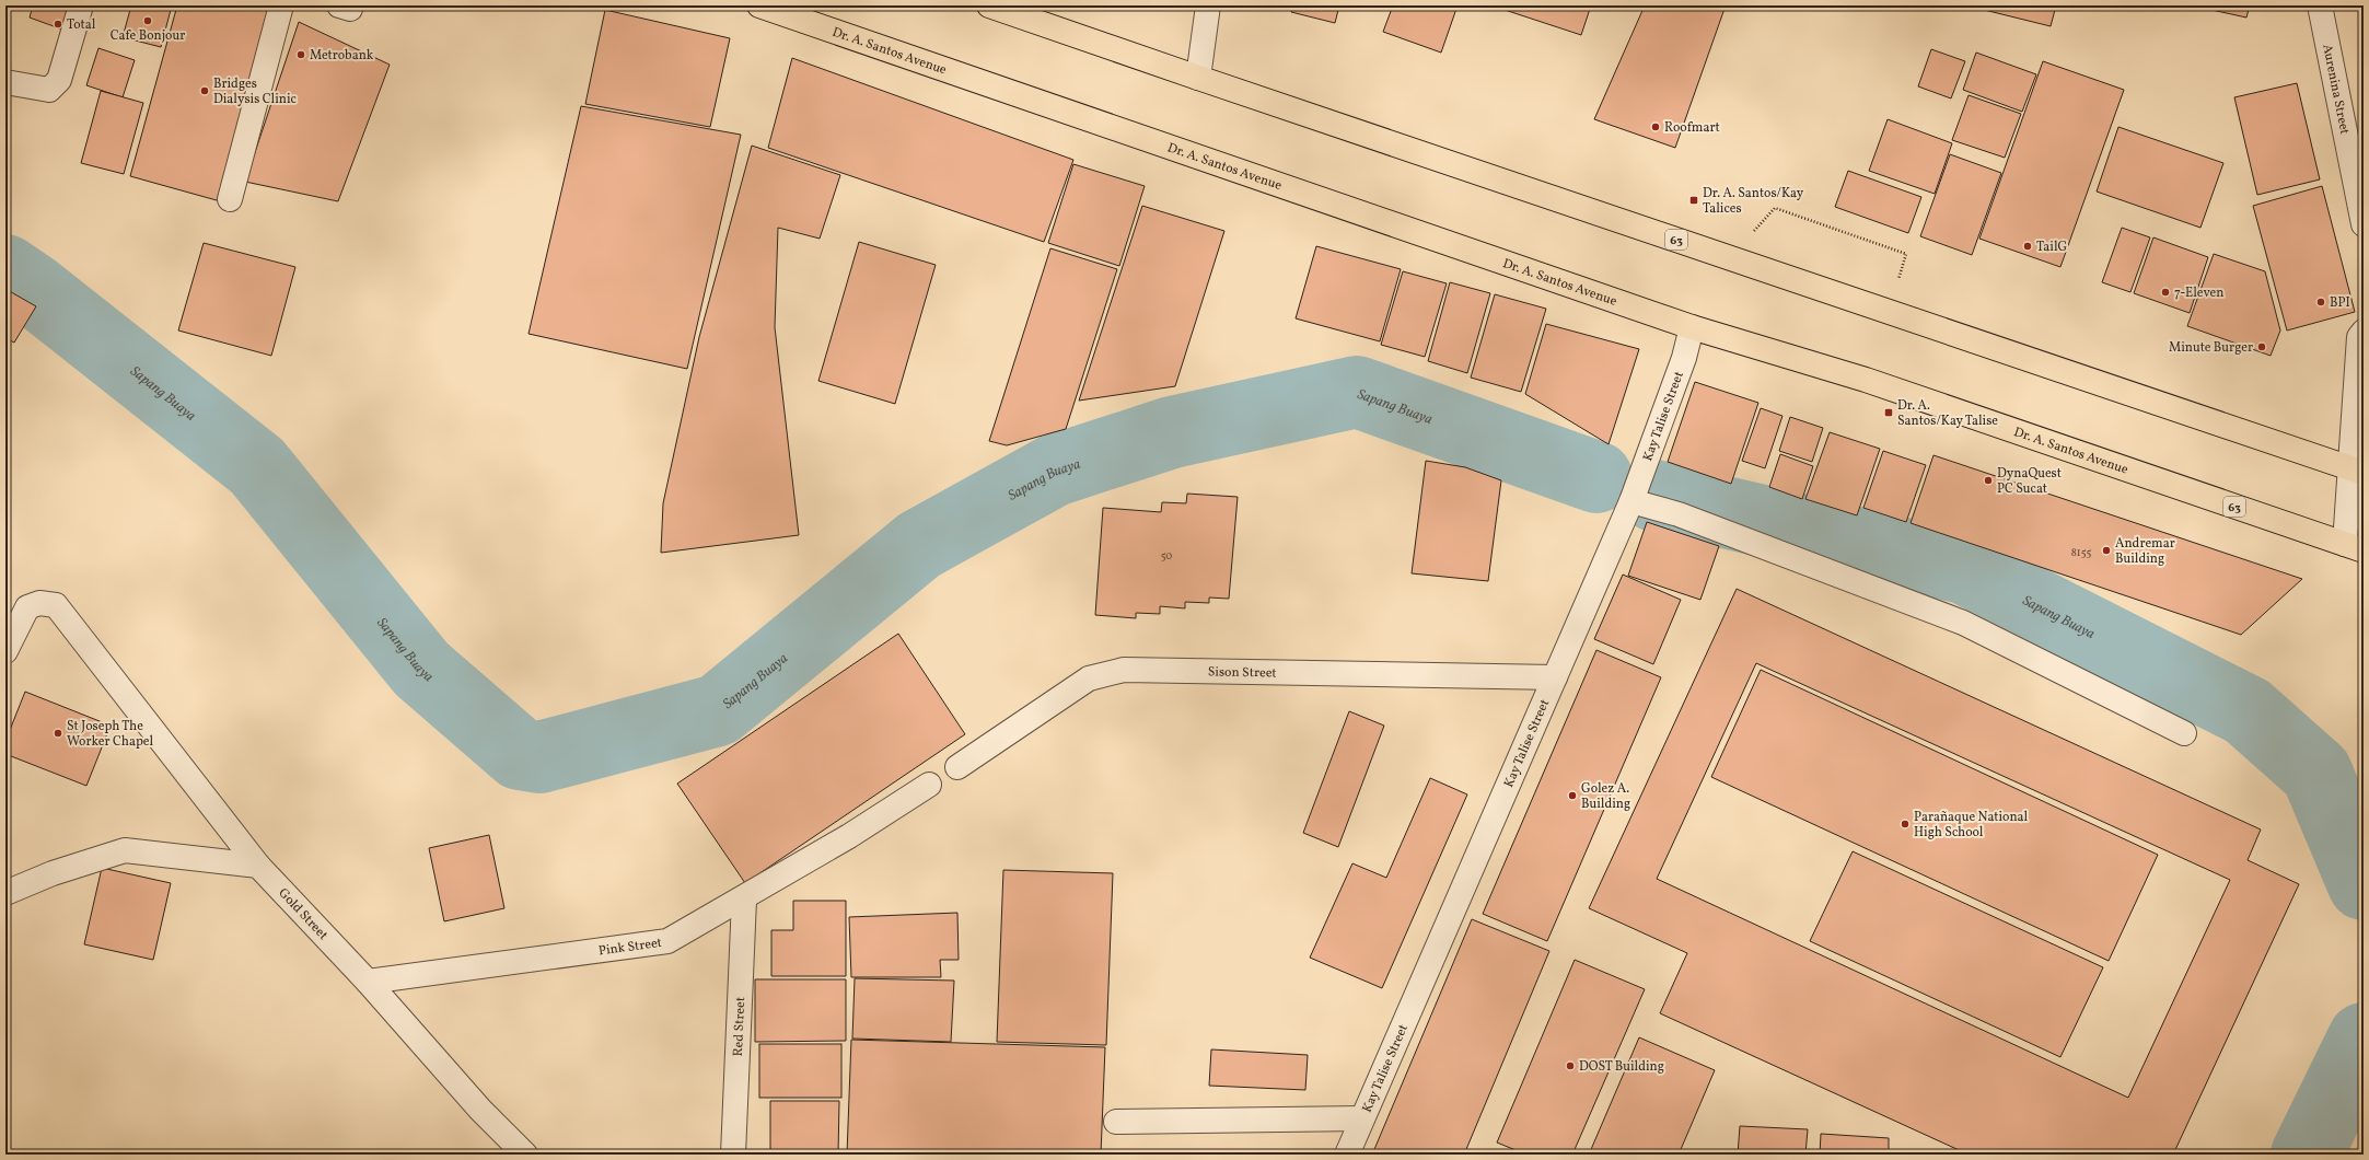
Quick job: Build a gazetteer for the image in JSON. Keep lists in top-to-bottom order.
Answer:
{
  "streets": {
    "main road": ["Dr. A. Santos Avenue", "63"],
    "street": [
      "Aurenina Street",
      "Kay Talise Street",
      "Sison Street",
      "Gold Street",
      "Pink Street",
      "Red Street"
    ]
  },
  "crossings": [
    ["Dr. A. Santos Avenue", "Kay Talise Street"],
    ["Kay Talise Street", "Sison Street"],
    ["Gold Street", "Pink Street"],
    ["Pink Street", "Red Street"]
  ],
  "water": ["Sapang Buaya"],
  "places": {
    "other": [
      "Cafe Bonjour",
      "Total",
      "Metrobank",
      "Bridges Dialysis Clinic",
      "Roofmart",
      "TailG",
      "7-Eleven",
      "BPI",
      "Minute Burger",
      "DynaQuest PC Sucat",
      "Andremar Building",
      "St Joseph The Worker Chapel",
      "Golez A. Building",
      "Parañaque National High School",
      "DOST Building"
    ],
    "transit": ["Dr. A. Santos/Kay Talices", "Dr. A. Santos/Kay Talise"]
  },
  "house_numbers": ["8155", "50"]
}
